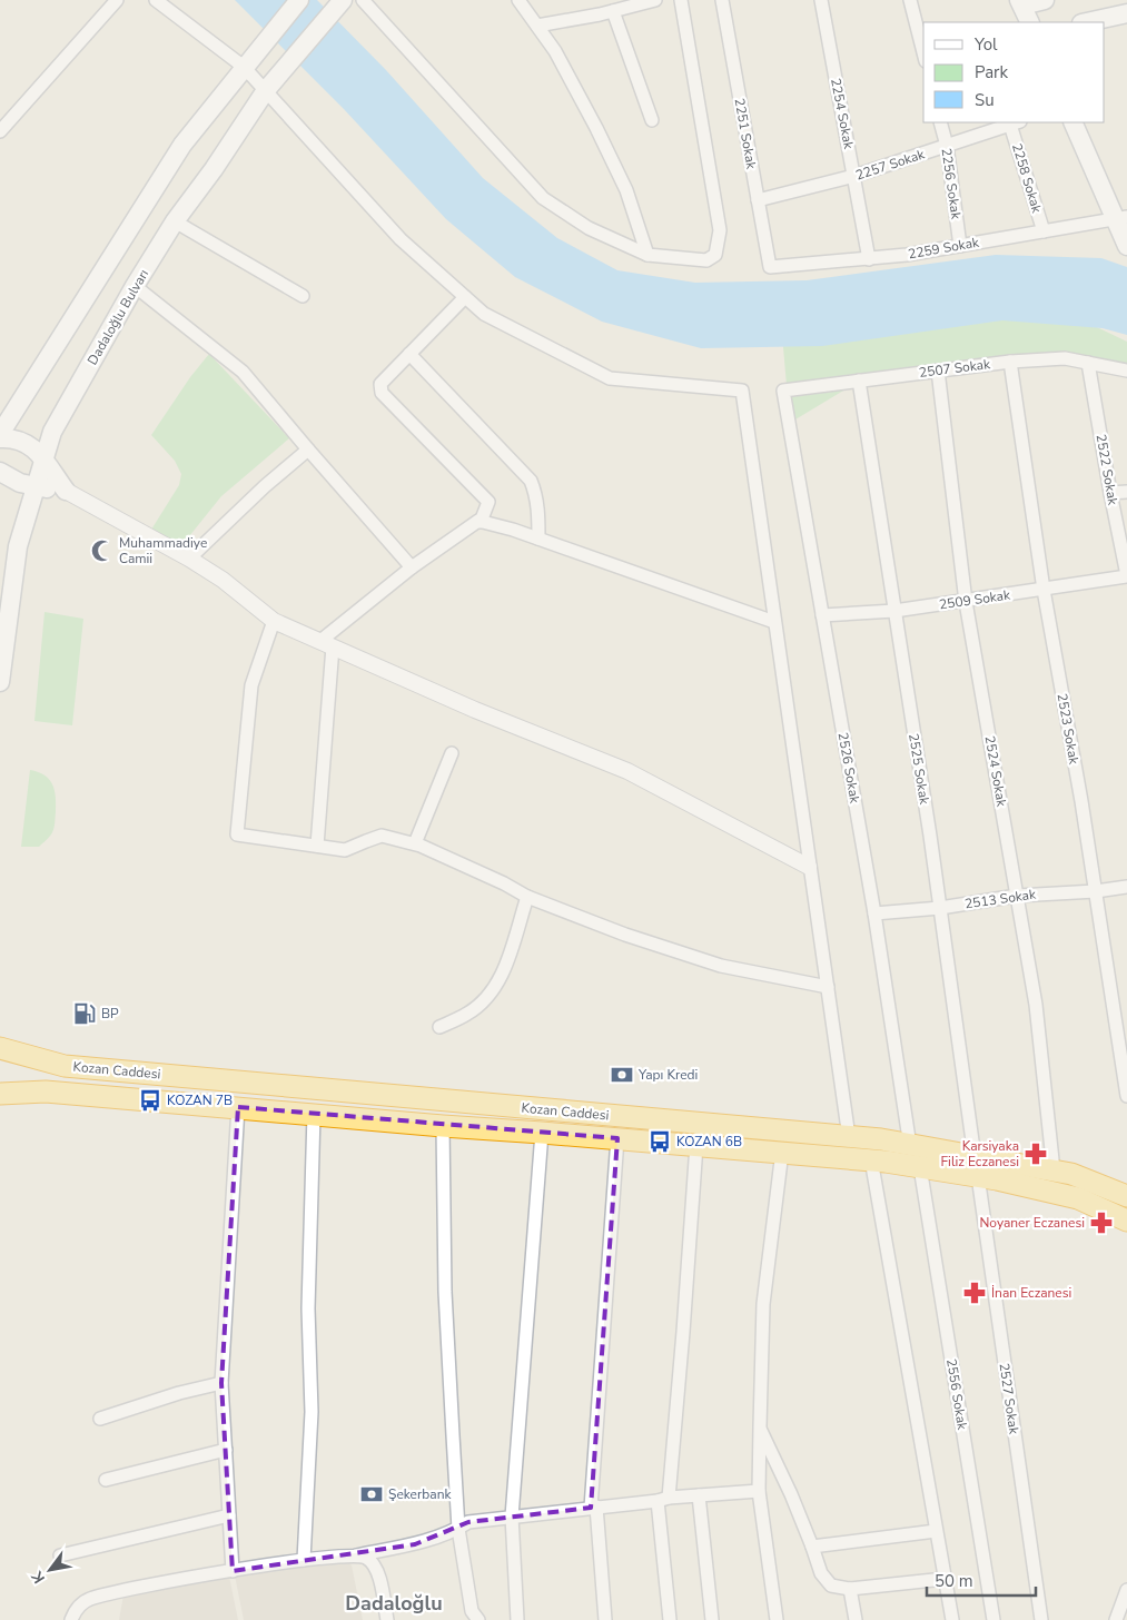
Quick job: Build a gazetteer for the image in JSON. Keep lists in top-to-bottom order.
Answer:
{
  "streets": {
    "highway": ["Kozan Caddesi"],
    "main road": ["Dadaloğlu Bulvarı"],
    "street": [
      "2254 Sokak",
      "2251 Sokak",
      "2257 Sokak",
      "2258 Sokak",
      "2256 Sokak",
      "2259 Sokak",
      "2507 Sokak",
      "2522 Sokak",
      "2509 Sokak",
      "2523 Sokak",
      "2526 Sokak",
      "2525 Sokak",
      "2524 Sokak",
      "2513 Sokak",
      "2556 Sokak",
      "2527 Sokak"
    ]
  },
  "crossings": [
    ["2254 Sokak", "2257 Sokak"],
    ["2254 Sokak", "2259 Sokak"],
    ["2251 Sokak", "2257 Sokak"],
    ["2251 Sokak", "2259 Sokak"],
    ["2257 Sokak", "2258 Sokak"],
    ["2257 Sokak", "2256 Sokak"],
    ["2258 Sokak", "2259 Sokak"],
    ["2256 Sokak", "2259 Sokak"],
    ["2507 Sokak", "2522 Sokak"],
    ["2507 Sokak", "2523 Sokak"],
    ["2507 Sokak", "2526 Sokak"],
    ["2507 Sokak", "2525 Sokak"],
    ["2507 Sokak", "2524 Sokak"],
    ["2522 Sokak", "2509 Sokak"],
    ["2509 Sokak", "2523 Sokak"],
    ["2509 Sokak", "2526 Sokak"],
    ["2509 Sokak", "2525 Sokak"],
    ["2509 Sokak", "2524 Sokak"],
    ["2523 Sokak", "2513 Sokak"],
    ["2526 Sokak", "2513 Sokak"],
    ["2526 Sokak", "Kozan Caddesi"],
    ["2525 Sokak", "2513 Sokak"],
    ["2525 Sokak", "Kozan Caddesi"],
    ["2525 Sokak", "2527 Sokak"],
    ["2524 Sokak", "2513 Sokak"],
    ["2524 Sokak", "Kozan Caddesi"],
    ["Kozan Caddesi", "2556 Sokak"],
    ["Kozan Caddesi", "2527 Sokak"]
  ],
  "districts": ["Dadaloğlu"],
  "places": {
    "mosque": ["Muhammadiye Camii"],
    "fuel station": ["BP"],
    "bank": ["Yapı Kredi", "Şekerbank"],
    "bus stop": ["KOZAN 7B", "KOZAN 6B"],
    "pharmacy": ["Karsiyaka Filiz Eczanesi", "Noyaner Eczanesi", "İnan Eczanesi"]
  },
  "legend": ["Yol", "Park", "Su"],
  "scale_bar": "50 m",
  "north": "bottom left"
}
